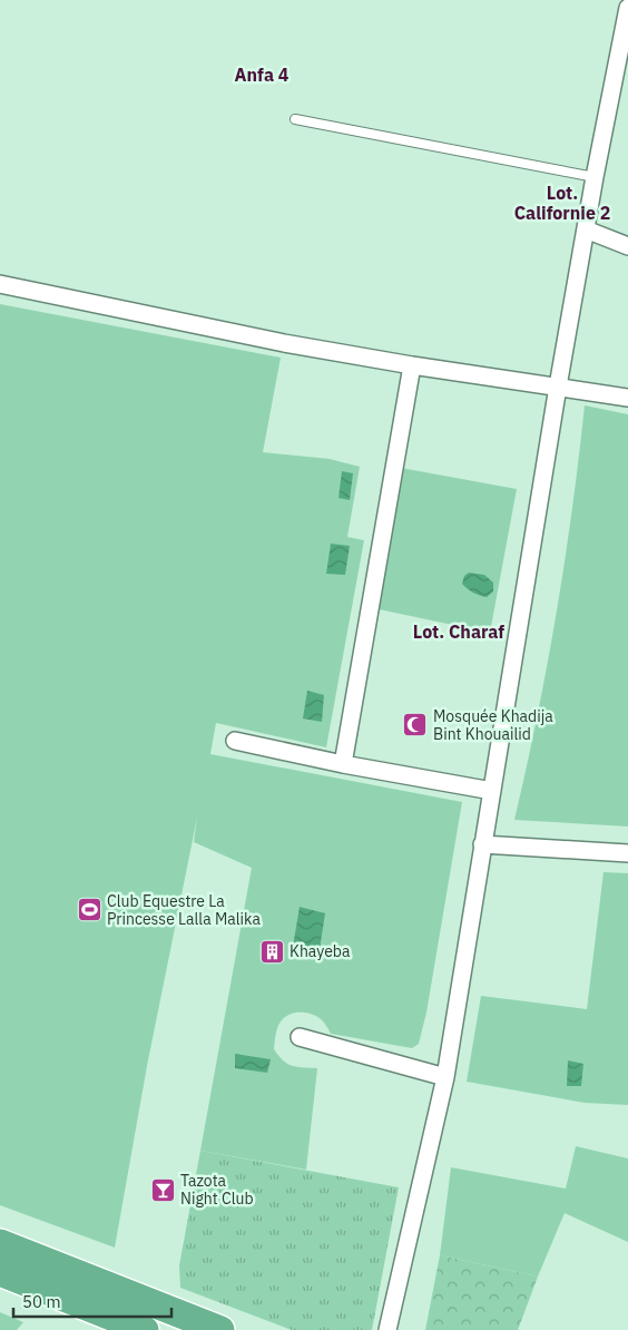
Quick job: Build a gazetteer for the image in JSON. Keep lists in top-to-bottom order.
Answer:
{
  "districts": ["Anfa 4", "Lot. Californie 2", "Lot. Charaf"],
  "places": {
    "mosque": ["Mosquée Khadija Bint Khouailid"],
    "sports": ["Club Equestre La Princesse Lalla Malika"],
    "building": ["Khayeba"],
    "bar": ["Tazota Night Club"]
  },
  "scale_bar": "50 m"
}
